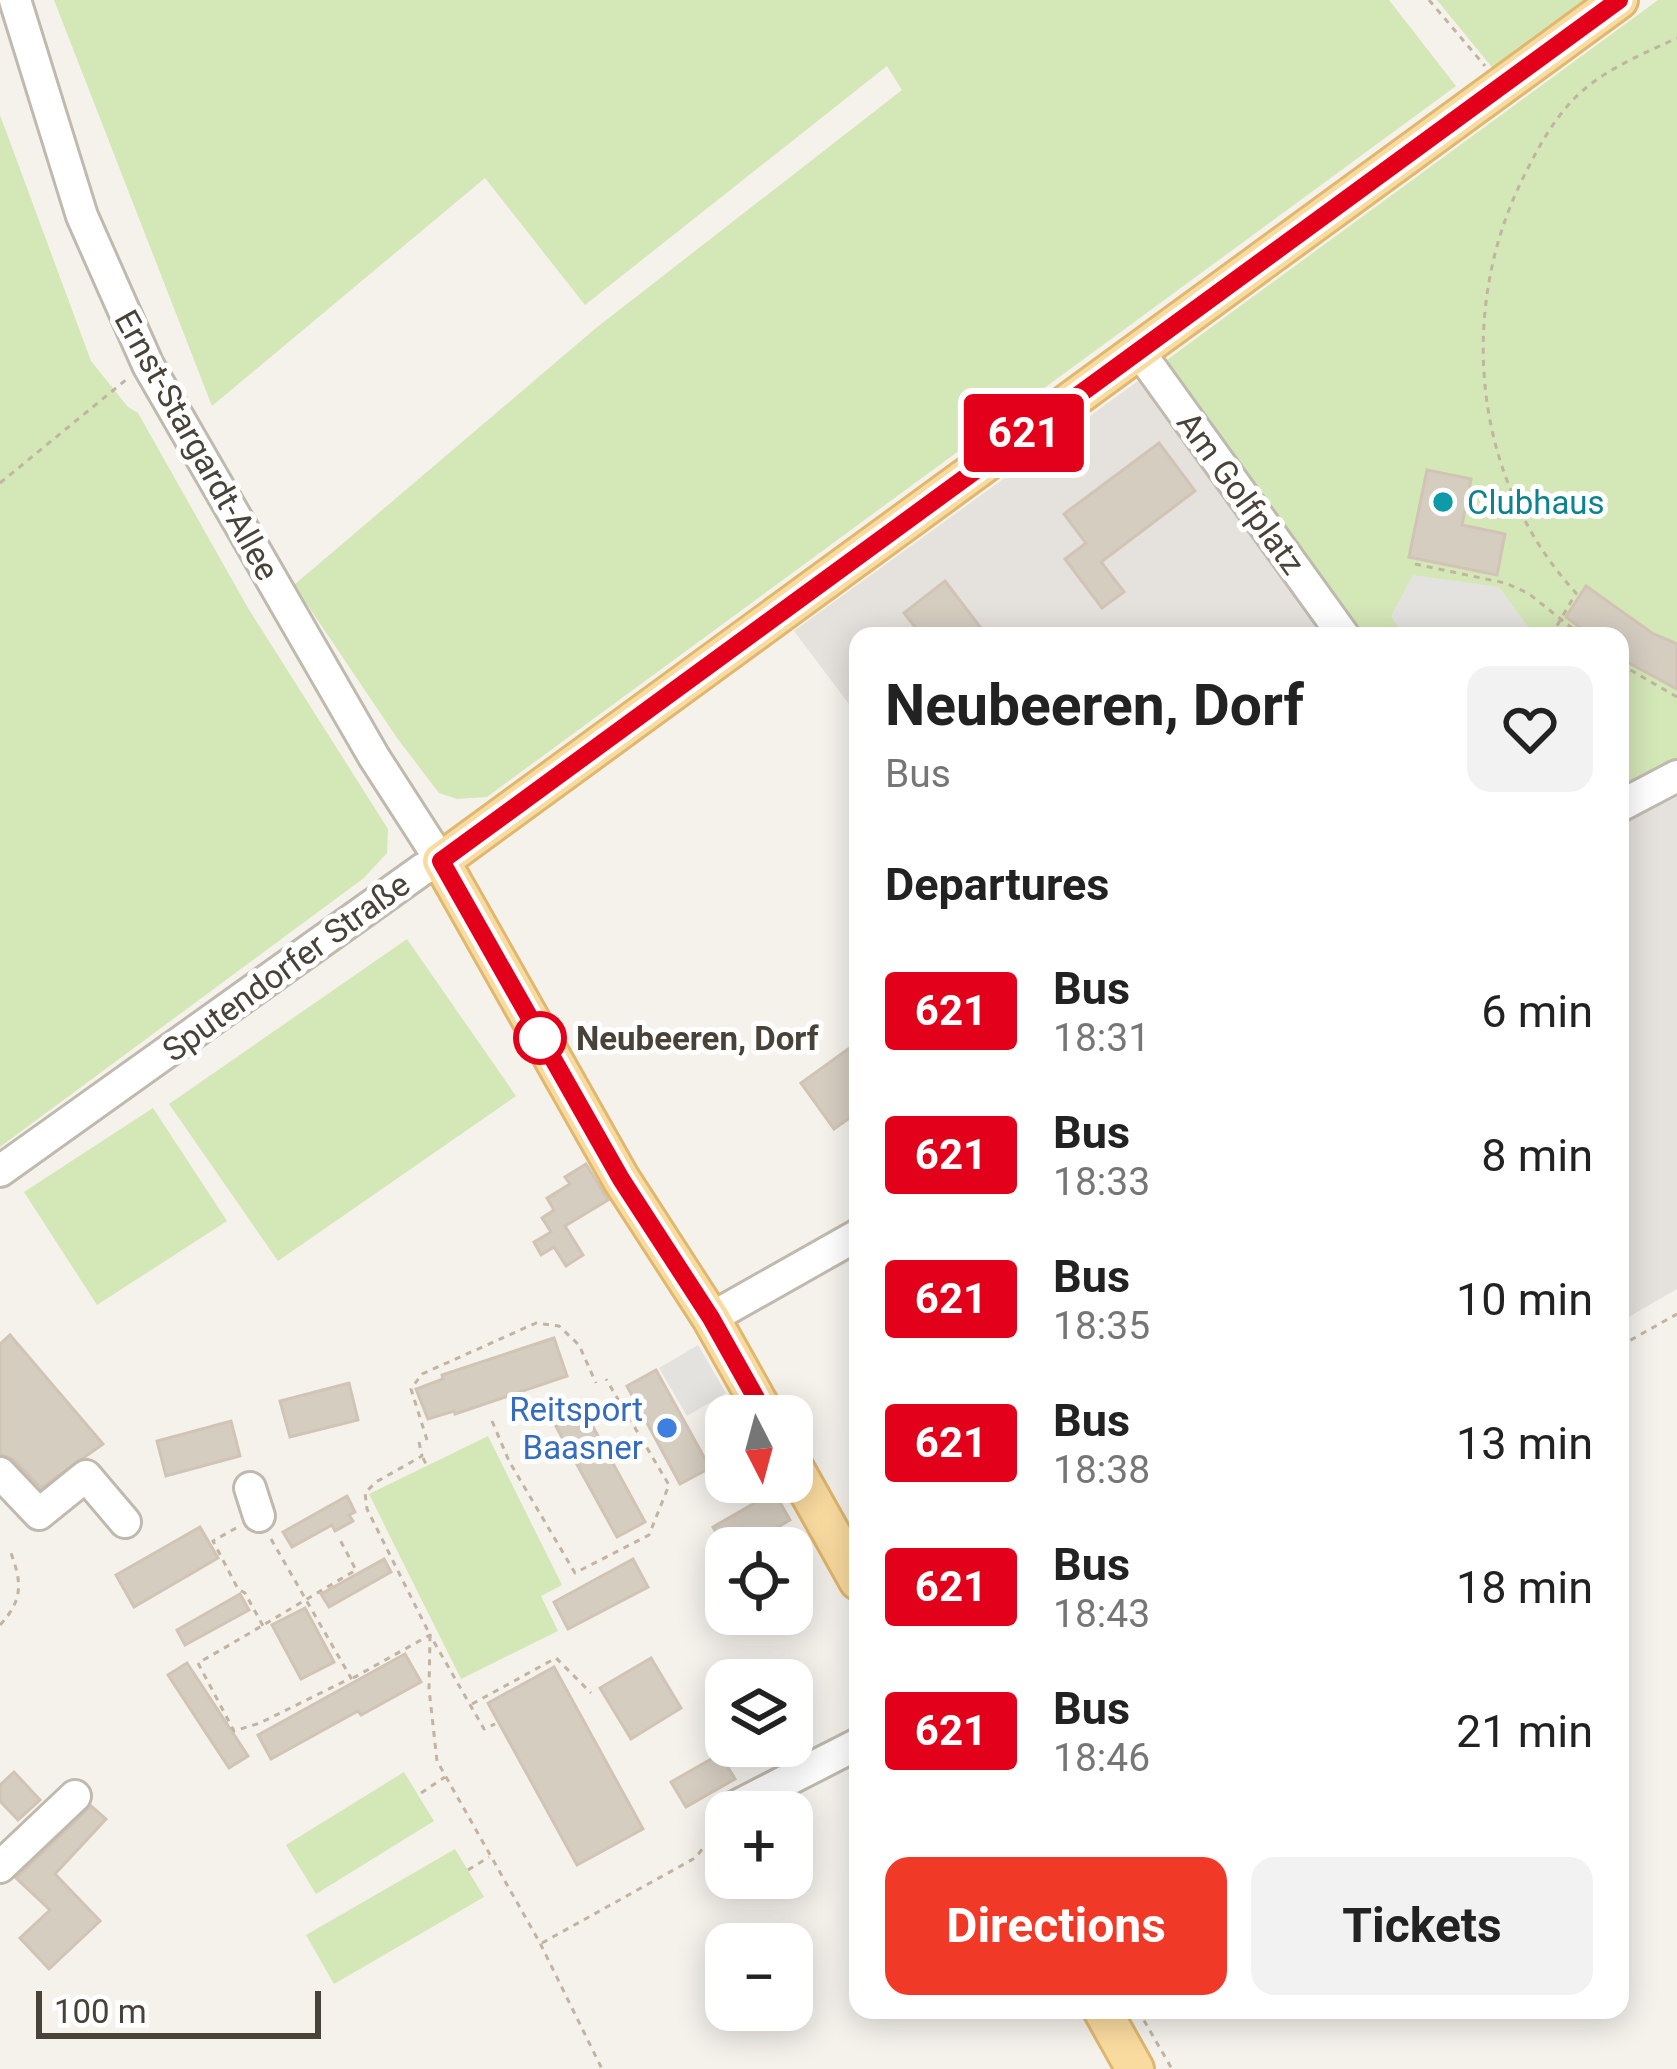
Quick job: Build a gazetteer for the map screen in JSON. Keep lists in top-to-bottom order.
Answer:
{
  "streets": {
    "main road": ["Sputendorfer Straße"],
    "street": ["Ernst-Stargardt-Allee", "Am Golfplatz"]
  },
  "crossings": [
    ["Ernst-Stargardt-Allee", "Sputendorfer Straße"],
    ["Am Golfplatz", "Sputendorfer Straße"]
  ],
  "places": ["Clubhaus", "Neubeeren, Dorf", "Reitsport Baasner"],
  "lines": ["bus line 621"],
  "scale_bar": "100 m",
  "north": "bottom",
  "page": {
    "on_map": "621",
    "heading": [
      ["Neubeeren, Dorf", "Bus"],
      "Departures"
    ],
    "list": [
      {
        "mark": "621",
        "name": "Bus",
        "note": "18:31",
        "value": "6 min"
      },
      {
        "mark": "621",
        "name": "Bus",
        "note": "18:33",
        "value": "8 min"
      },
      {
        "mark": "621",
        "name": "Bus",
        "note": "18:35",
        "value": "10 min"
      },
      {
        "mark": "621",
        "name": "Bus",
        "note": "18:38",
        "value": "13 min"
      },
      {
        "mark": "621",
        "name": "Bus",
        "note": "18:43",
        "value": "18 min"
      },
      {
        "mark": "621",
        "name": "Bus",
        "note": "18:46",
        "value": "21 min"
      }
    ],
    "map_buttons": ["+", "−"],
    "buttons": ["Directions", "Tickets"],
    "scale": "100 m"
  }
}
